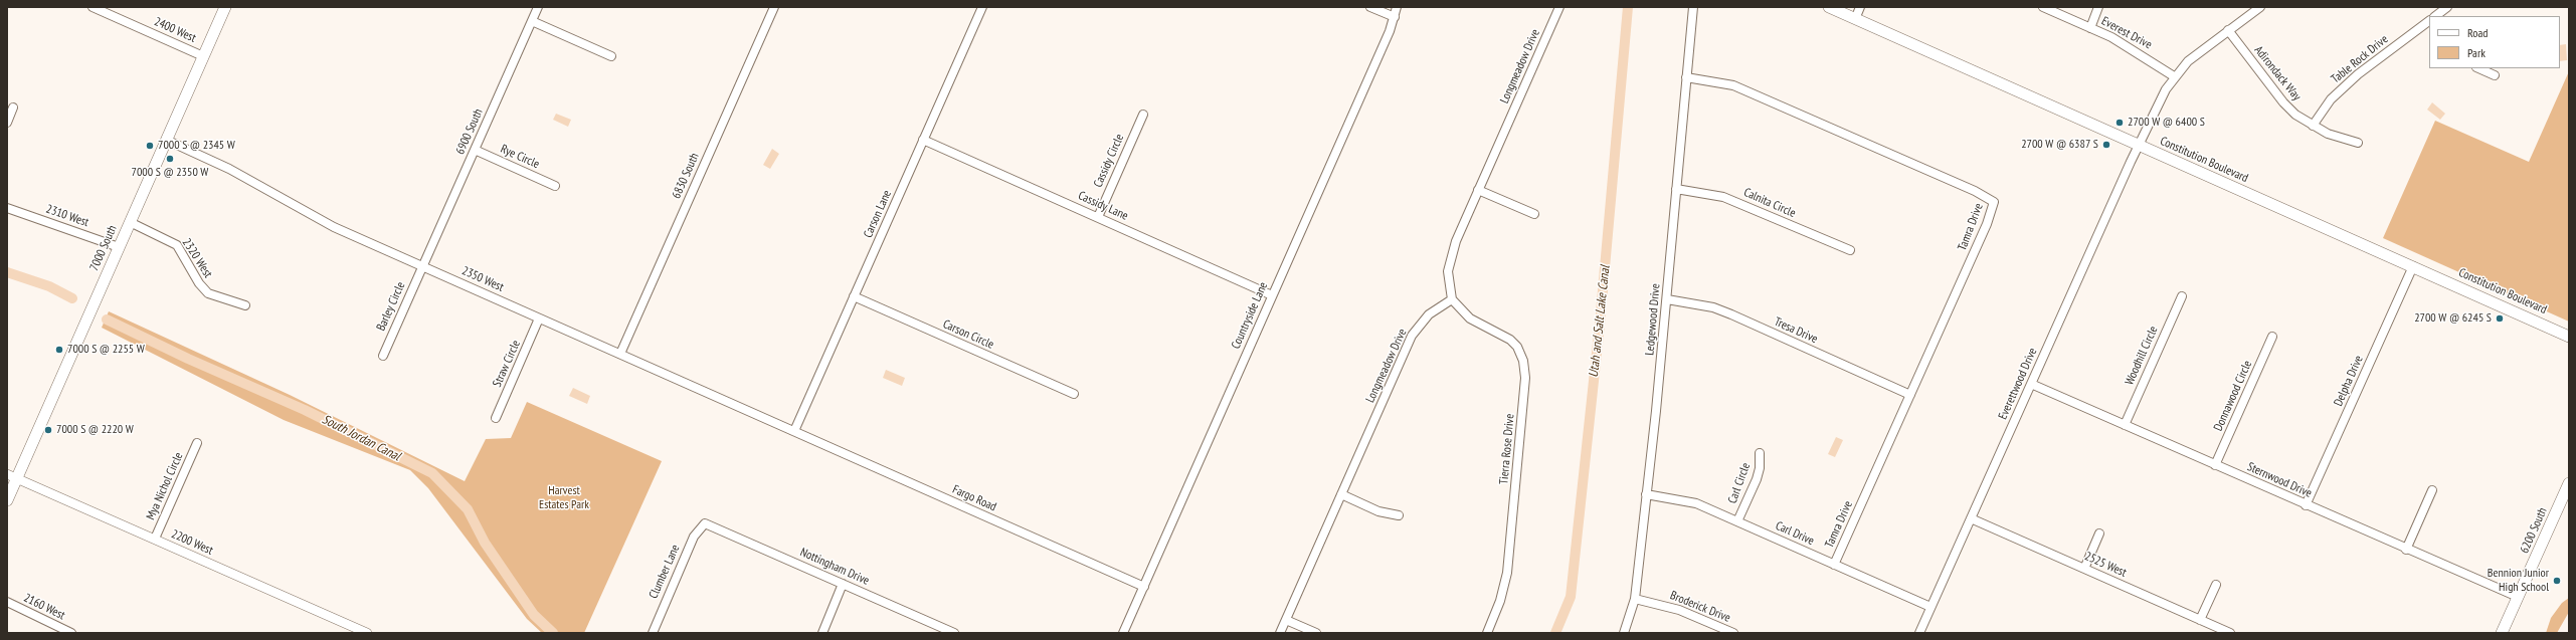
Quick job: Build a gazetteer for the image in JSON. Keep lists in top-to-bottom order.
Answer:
{
  "streets": {
    "main road": ["Constitution Boulevard", "7000 South", "6200 South"],
    "street": [
      "2400 West",
      "Everest Drive",
      "Table Rock Drive",
      "Longmeadow Drive",
      "Adirondack Way",
      "6900 South",
      "Rye Circle",
      "Cassidy Circle",
      "6830 South",
      "Calnita Circle",
      "Cassidy Lane",
      "Carson Lane",
      "2310 West",
      "Tamra Drive",
      "2320 West",
      "2350 West",
      "Barley Circle",
      "Countryside Lane",
      "Ledgewood Drive",
      "Tresa Drive",
      "Carson Circle",
      "Woodhill Circle",
      "Straw Circle",
      "Delpha Drive",
      "Everettwood Drive",
      "Donnawood Circle",
      "Tierra Rose Drive",
      "Sternwood Drive",
      "Carl Circle",
      "Mya Nichol Circle",
      "Fargo Road",
      "Carl Drive",
      "2200 West",
      "2525 West",
      "Nottingham Drive",
      "Clumber Lane",
      "2160 West",
      "Broderick Drive"
    ]
  },
  "crossings": [
    ["2400 West", "7000 South"],
    ["Everest Drive", "Everettwood Drive"],
    ["Table Rock Drive", "Adirondack Way"],
    ["Longmeadow Drive", "Tierra Rose Drive"],
    ["Adirondack Way", "Everettwood Drive"],
    ["6900 South", "Rye Circle"],
    ["6900 South", "2350 West"],
    ["6900 South", "Barley Circle"],
    ["Constitution Boulevard", "Delpha Drive"],
    ["Constitution Boulevard", "Everettwood Drive"],
    ["Cassidy Circle", "Cassidy Lane"],
    ["6830 South", "2350 West"],
    ["Calnita Circle", "Ledgewood Drive"],
    ["Cassidy Lane", "Carson Lane"],
    ["Cassidy Lane", "Countryside Lane"],
    ["Carson Lane", "2350 West"],
    ["Carson Lane", "Carson Circle"],
    ["Carson Lane", "Fargo Road"],
    ["2310 West", "7000 South"],
    ["Tamra Drive", "Ledgewood Drive"],
    ["Tamra Drive", "Tresa Drive"],
    ["Tamra Drive", "Carl Drive"],
    ["7000 South", "2320 West"],
    ["7000 South", "2350 West"],
    ["7000 South", "2200 West"],
    ["2350 West", "Barley Circle"],
    ["2350 West", "Straw Circle"],
    ["2350 West", "Fargo Road"],
    ["Countryside Lane", "Fargo Road"],
    ["Ledgewood Drive", "Tresa Drive"],
    ["Ledgewood Drive", "Carl Drive"],
    ["Ledgewood Drive", "Broderick Drive"],
    ["Woodhill Circle", "Sternwood Drive"],
    ["Delpha Drive", "Sternwood Drive"],
    ["Everettwood Drive", "Sternwood Drive"],
    ["Everettwood Drive", "Carl Drive"],
    ["Everettwood Drive", "2525 West"],
    ["Donnawood Circle", "Sternwood Drive"],
    ["Sternwood Drive", "6200 South"],
    ["Carl Circle", "Carl Drive"],
    ["Mya Nichol Circle", "2200 West"],
    ["Nottingham Drive", "Clumber Lane"]
  ],
  "water": ["Utah and Salt Lake Canal", "South Jordan Canal"],
  "parks": ["Harvest Estates Park"],
  "places": [
    "2700 W @ 6400 S",
    "2700 W @ 6387 S",
    "7000 S @ 2345 W",
    "7000 S @ 2350 W",
    "2700 W @ 6245 S",
    "7000 S @ 2255 W",
    "7000 S @ 2220 W",
    "Bennion Junior High School"
  ],
  "legend": ["Road", "Park"]
}
